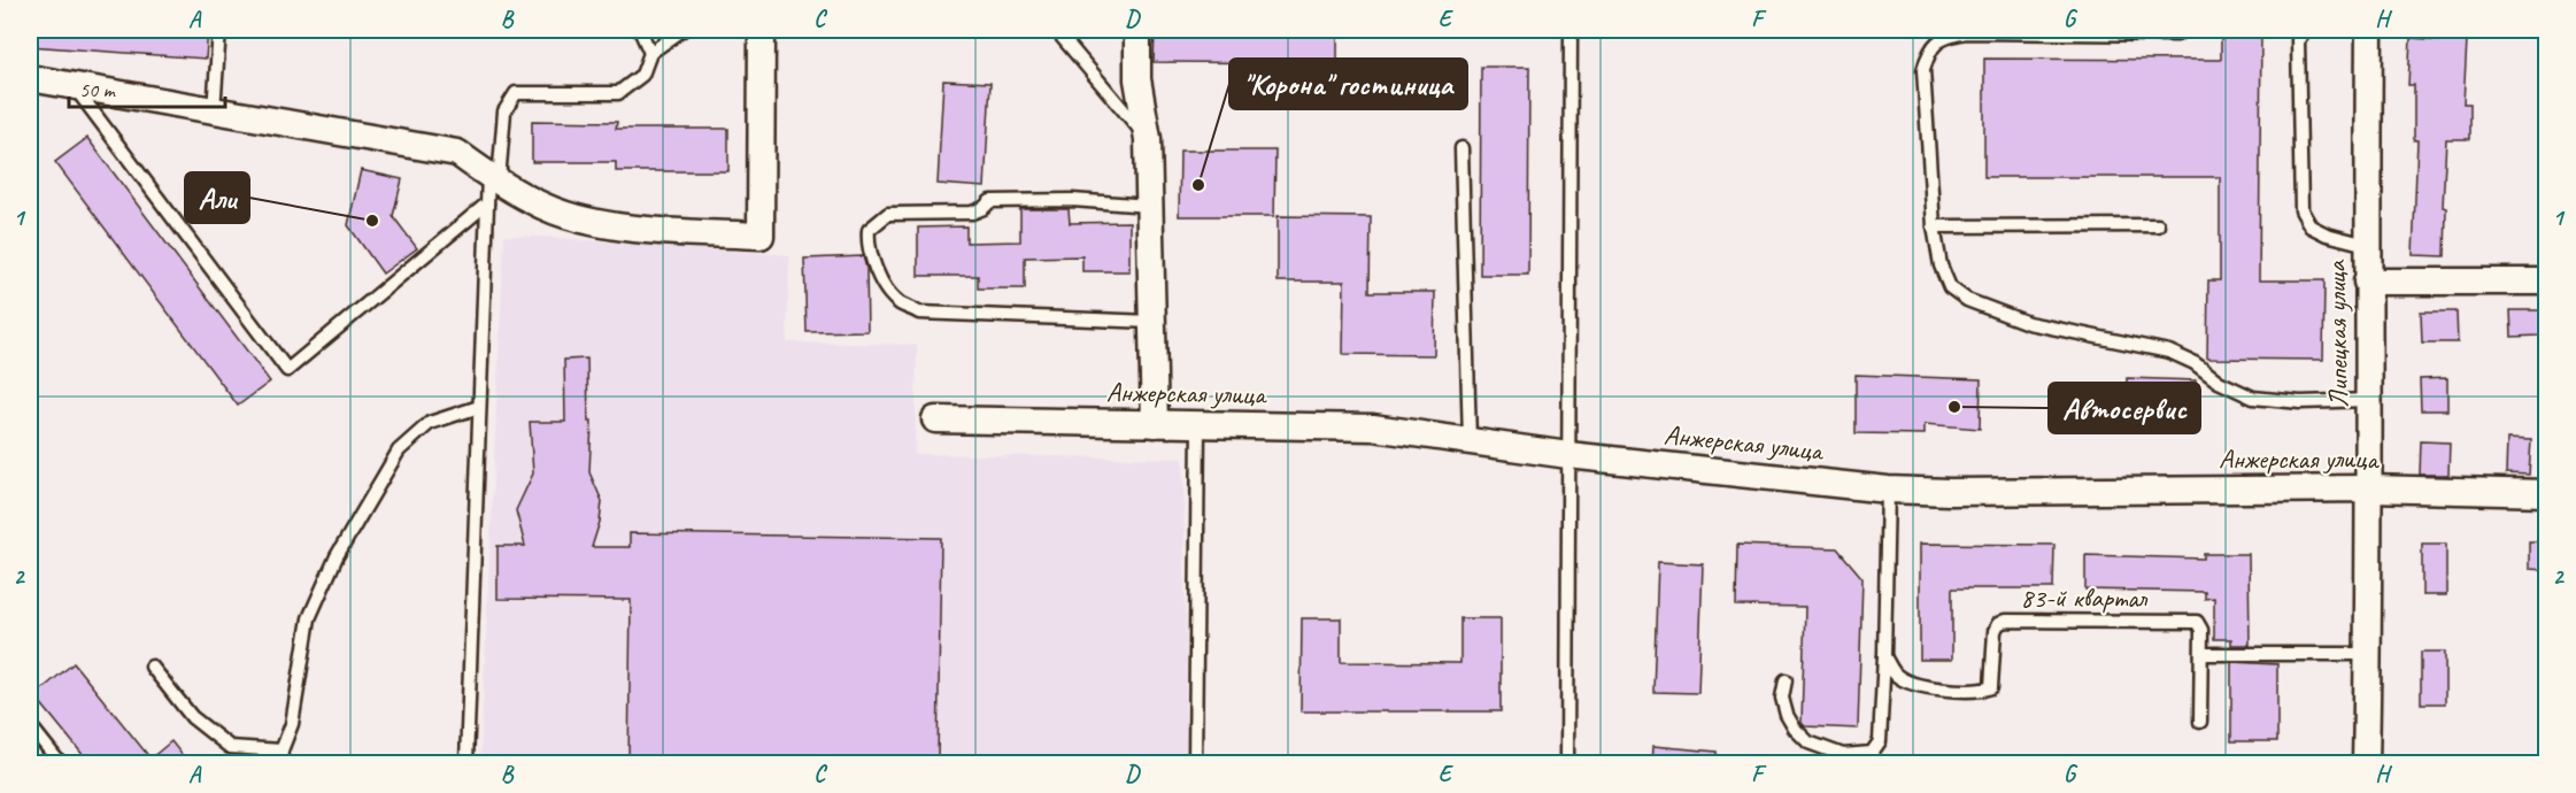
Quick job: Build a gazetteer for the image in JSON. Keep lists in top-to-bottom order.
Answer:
{
  "streets": {
    "street": ["Липецкая улица", "Анжерская улица"],
    "lane": ["83-й квартал"]
  },
  "crossings": [
    ["Липецкая улица", "Анжерская улица"]
  ],
  "places": ["\"Корона\" гостиница", "Али", "Автосервис"],
  "scale_bar": "50 m",
  "grid": {
    "columns": [
      "A",
      "B",
      "C",
      "D",
      "E",
      "F",
      "G",
      "H"
    ],
    "rows": ["1", "2"]
  }
}
